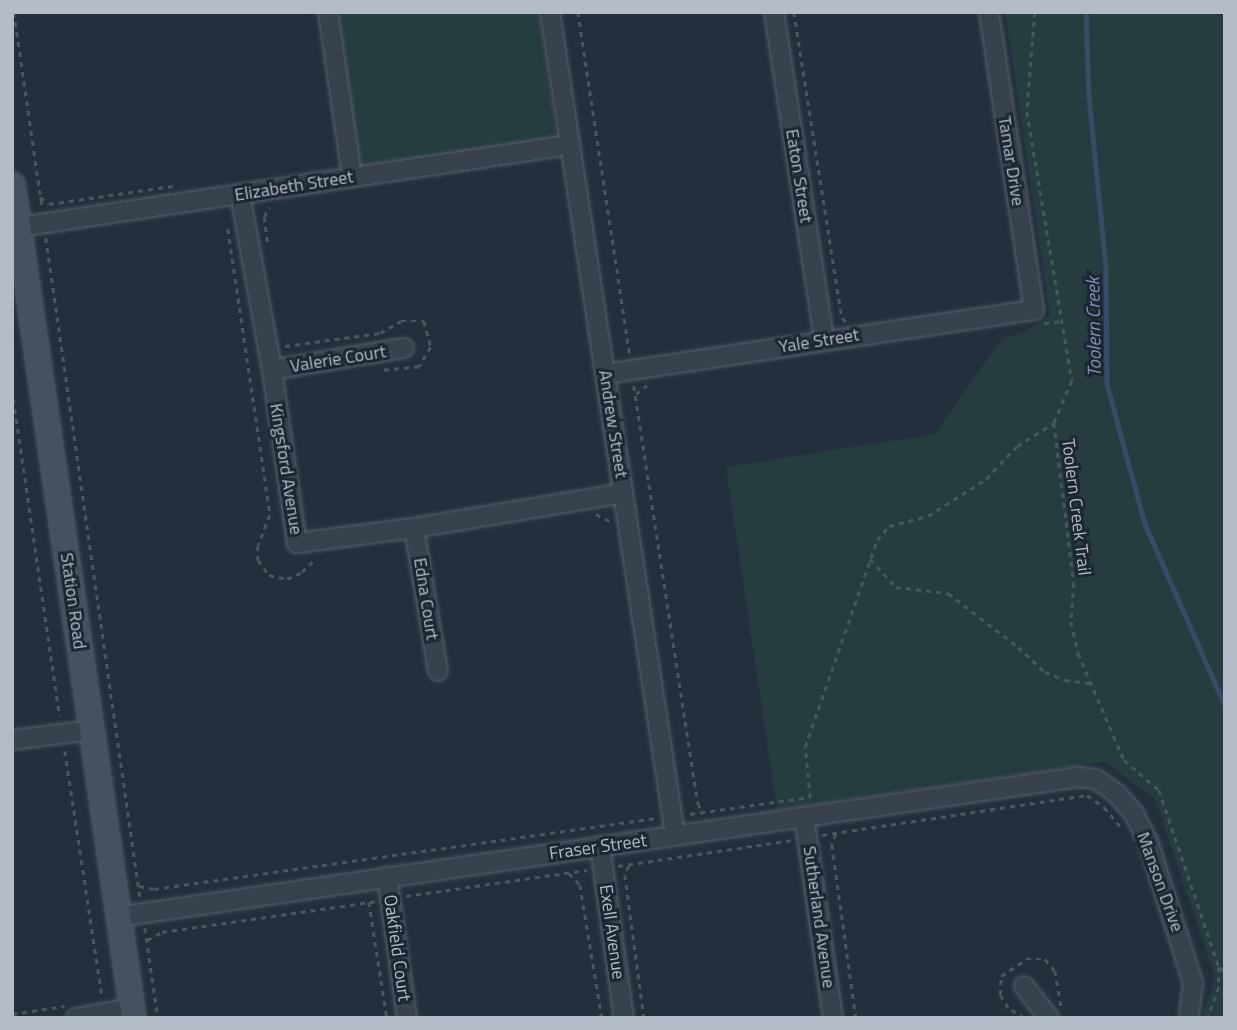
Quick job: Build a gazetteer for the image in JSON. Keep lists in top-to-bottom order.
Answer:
{
  "streets": {
    "street": [
      "Tamar Drive",
      "Eaton Street",
      "Elizabeth Street",
      "Yale Street",
      "Valerie Court",
      "Andrew Street",
      "Kingsford Avenue",
      "Edna Court",
      "Station Road",
      "Fraser Street",
      "Manson Drive",
      "Sutherland Avenue",
      "Exell Avenue",
      "Oakfield Court"
    ],
    "path": ["Toolern Creek Trail"]
  },
  "crossings": [
    ["Tamar Drive", "Yale Street"],
    ["Eaton Street", "Yale Street"],
    ["Elizabeth Street", "Andrew Street"],
    ["Elizabeth Street", "Kingsford Avenue"],
    ["Elizabeth Street", "Station Road"],
    ["Yale Street", "Andrew Street"],
    ["Valerie Court", "Kingsford Avenue"],
    ["Andrew Street", "Kingsford Avenue"],
    ["Andrew Street", "Fraser Street"],
    ["Kingsford Avenue", "Edna Court"],
    ["Station Road", "Fraser Street"],
    ["Fraser Street", "Manson Drive"],
    ["Fraser Street", "Sutherland Avenue"],
    ["Fraser Street", "Exell Avenue"],
    ["Fraser Street", "Oakfield Court"]
  ],
  "water": ["Toolern Creek"]
}
